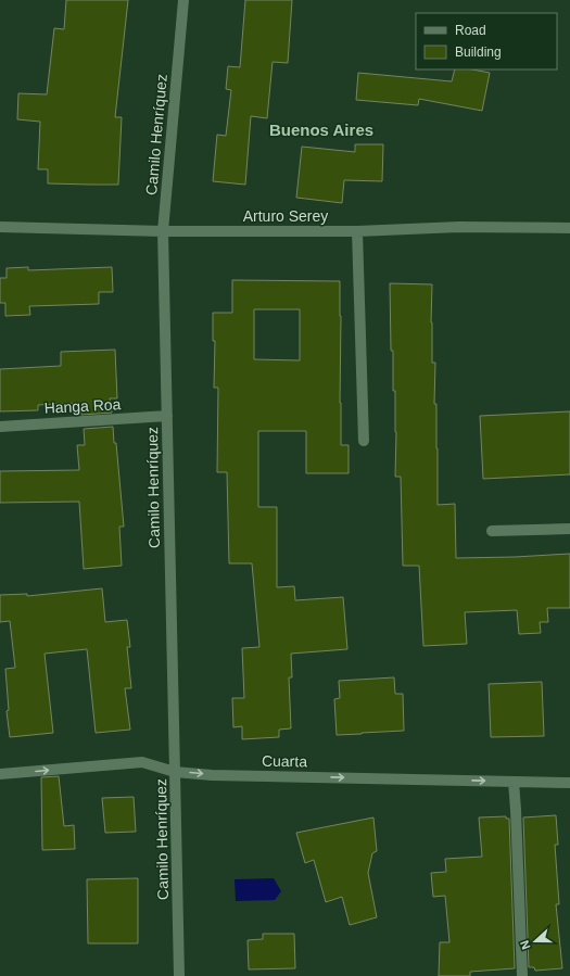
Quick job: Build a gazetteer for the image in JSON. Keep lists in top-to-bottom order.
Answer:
{
  "streets": {
    "street": [
      "Camilo Henríquez",
      "Arturo Serey",
      "Hanga Roa",
      "Cuarta"
    ]
  },
  "crossings": [
    ["Camilo Henríquez", "Arturo Serey"],
    ["Camilo Henríquez", "Hanga Roa"],
    ["Camilo Henríquez", "Cuarta"]
  ],
  "one_way": ["Cuarta"],
  "districts": ["Buenos Aires"],
  "legend": ["Road", "Building"],
  "north": "left"
}
